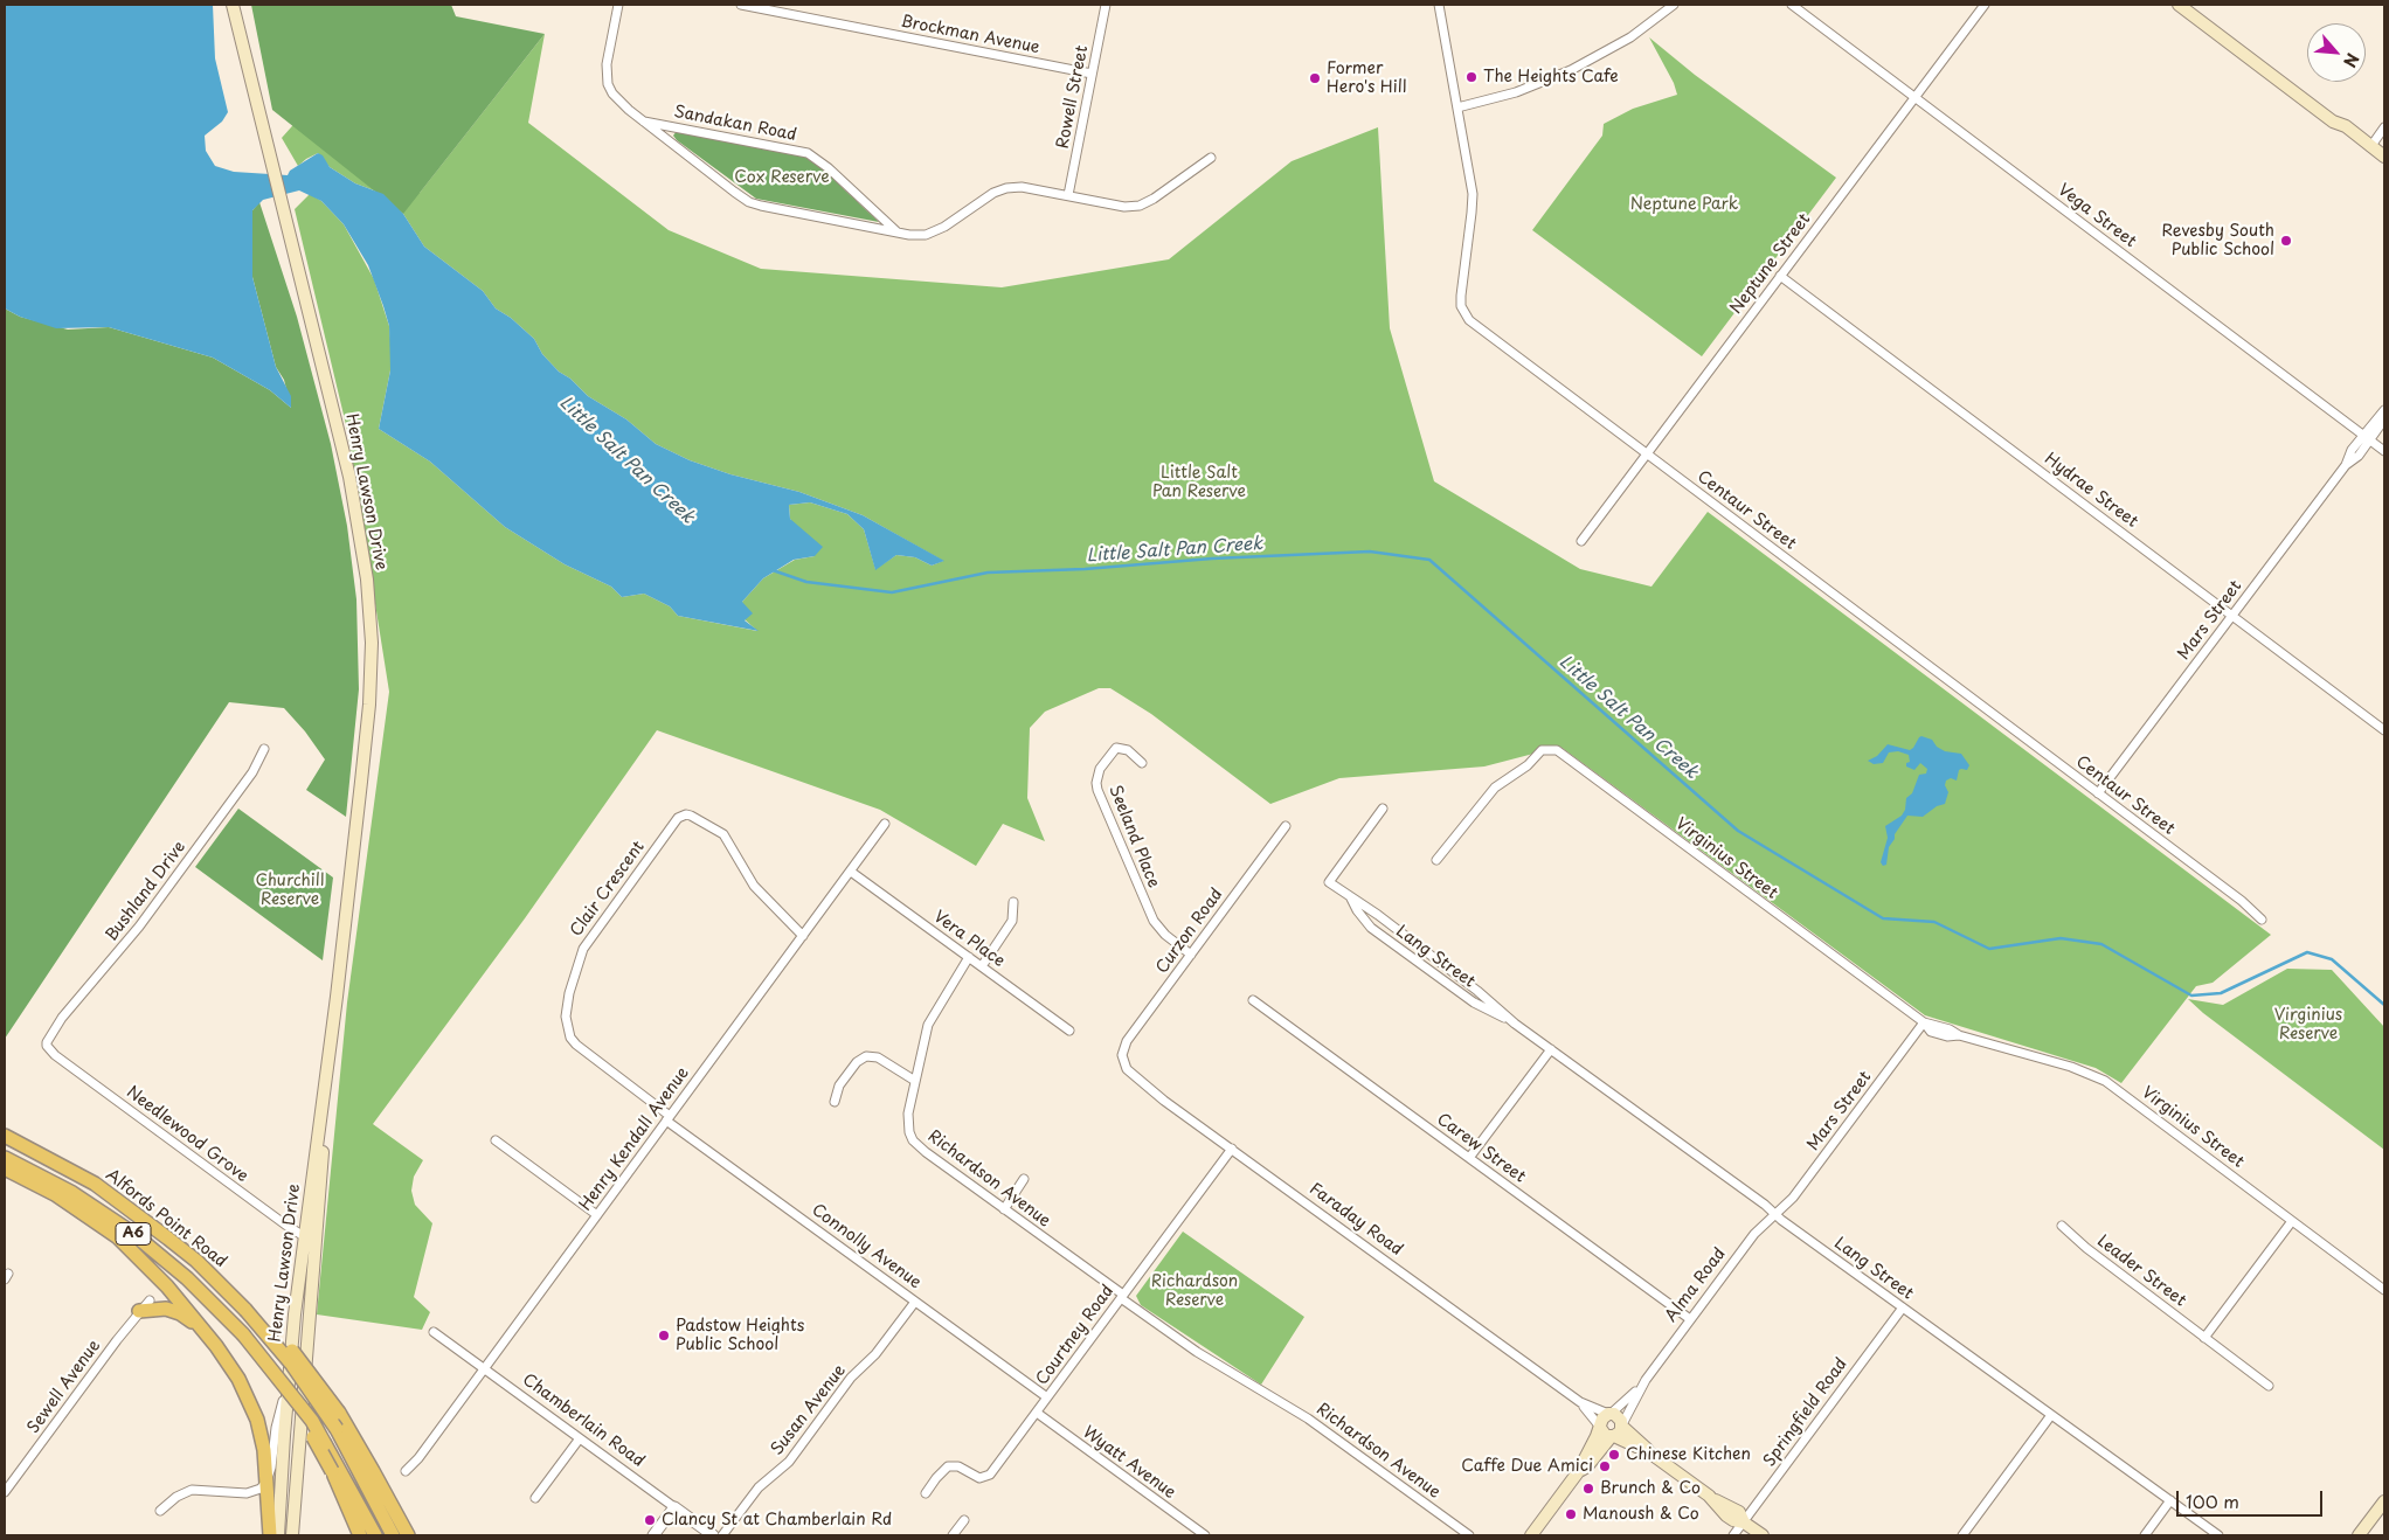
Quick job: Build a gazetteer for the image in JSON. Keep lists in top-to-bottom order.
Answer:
{
  "streets": {
    "highway": ["Alfords Point Road", "A6"],
    "main road": ["Henry Lawson Drive"],
    "street": [
      "Brockman Avenue",
      "Rowell Street",
      "Sandakan Road",
      "Vega Street",
      "Neptune Street",
      "Hydrae Street",
      "Centaur Street",
      "Mars Street",
      "Seeland Place",
      "Virginius Street",
      "Clair Crescent",
      "Bushland Drive",
      "Curzon Road",
      "Vera Place",
      "Lang Street",
      "Needlewood Grove",
      "Henry Kendall Avenue",
      "Carew Street",
      "Richardson Avenue",
      "Faraday Road",
      "Connolly Avenue",
      "Leader Street",
      "Alma Road",
      "Courtney Road",
      "Sewell Avenue",
      "Susan Avenue",
      "Springfield Road",
      "Chamberlain Road",
      "Wyatt Avenue"
    ]
  },
  "crossings": [
    ["Brockman Avenue", "Rowell Street"],
    ["Rowell Street", "Sandakan Road"],
    ["Vega Street", "Neptune Street"],
    ["Vega Street", "Mars Street"],
    ["Neptune Street", "Hydrae Street"],
    ["Neptune Street", "Centaur Street"],
    ["Hydrae Street", "Mars Street"],
    ["Henry Lawson Drive", "Needlewood Grove"],
    ["Centaur Street", "Mars Street"],
    ["Mars Street", "Virginius Street"],
    ["Mars Street", "Lang Street"],
    ["Mars Street", "Alma Road"],
    ["Seeland Place", "Curzon Road"],
    ["Clair Crescent", "Henry Kendall Avenue"],
    ["Clair Crescent", "Connolly Avenue"],
    ["Bushland Drive", "Needlewood Grove"],
    ["Curzon Road", "Faraday Road"],
    ["Vera Place", "Henry Kendall Avenue"],
    ["Vera Place", "Richardson Avenue"],
    ["Lang Street", "Alma Road"],
    ["Lang Street", "Springfield Road"],
    ["Henry Kendall Avenue", "Connolly Avenue"],
    ["Henry Kendall Avenue", "Chamberlain Road"],
    ["Carew Street", "Alma Road"],
    ["Richardson Avenue", "Courtney Road"],
    ["Faraday Road", "Alma Road"],
    ["Faraday Road", "Courtney Road"],
    ["Connolly Avenue", "Courtney Road"],
    ["Connolly Avenue", "Susan Avenue"],
    ["Courtney Road", "Wyatt Avenue"]
  ],
  "water": ["Little Salt Pan Creek"],
  "parks": [
    "Cox Reserve",
    "Neptune Park",
    "Little Salt Pan Reserve",
    "Churchill Reserve",
    "Virginius Reserve",
    "Richardson Reserve"
  ],
  "places": [
    "The Heights Cafe",
    "Former Hero's Hill",
    "Revesby South Public School",
    "Padstow Heights Public School",
    "Chinese Kitchen",
    "Caffe Due Amici",
    "Brunch & Co",
    "Manoush & Co",
    "Clancy St at Chamberlain Rd"
  ],
  "scale_bar": "100 m",
  "north": "bottom right"
}
